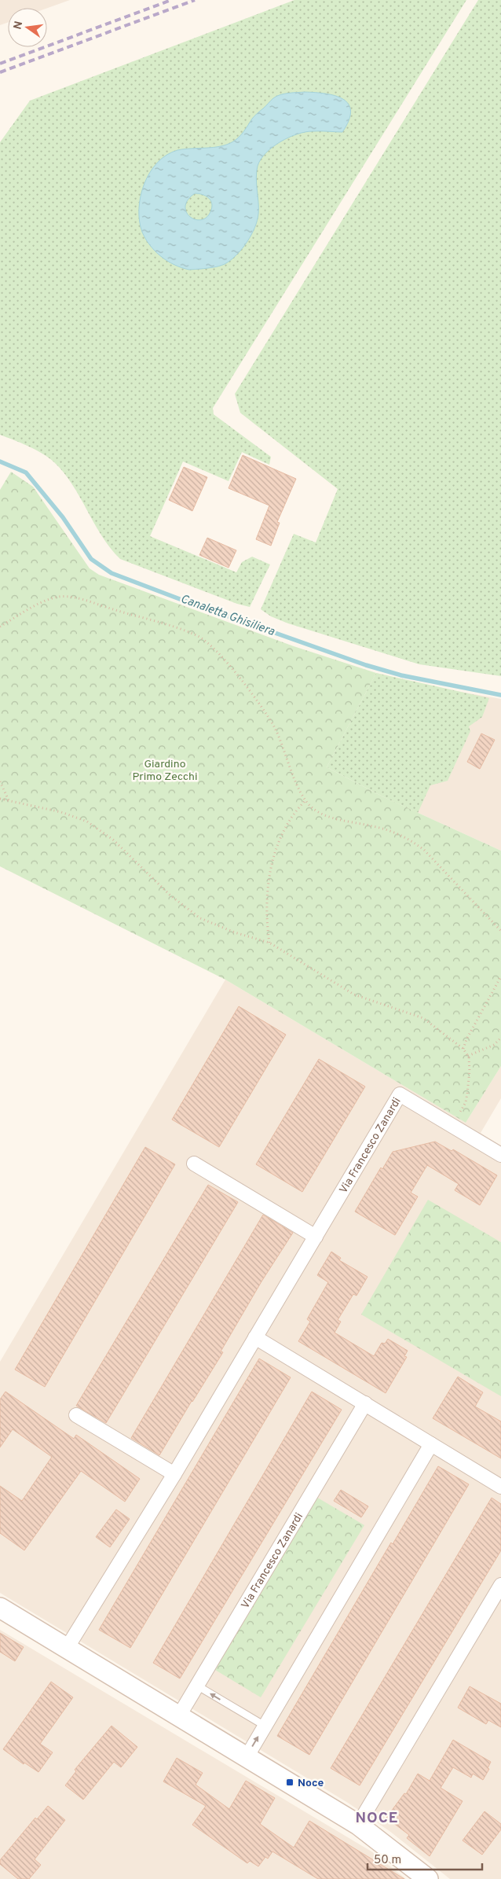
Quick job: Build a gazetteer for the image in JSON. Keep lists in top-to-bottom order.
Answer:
{
  "streets": {
    "street": ["Via Francesco Zanardi"]
  },
  "districts": ["NOCE"],
  "water": ["Canaletta Ghisiliera"],
  "parks": ["Giardino Primo Zecchi"],
  "places": {
    "transit": ["Noce"]
  },
  "scale_bar": "50 m",
  "north": "left"
}
